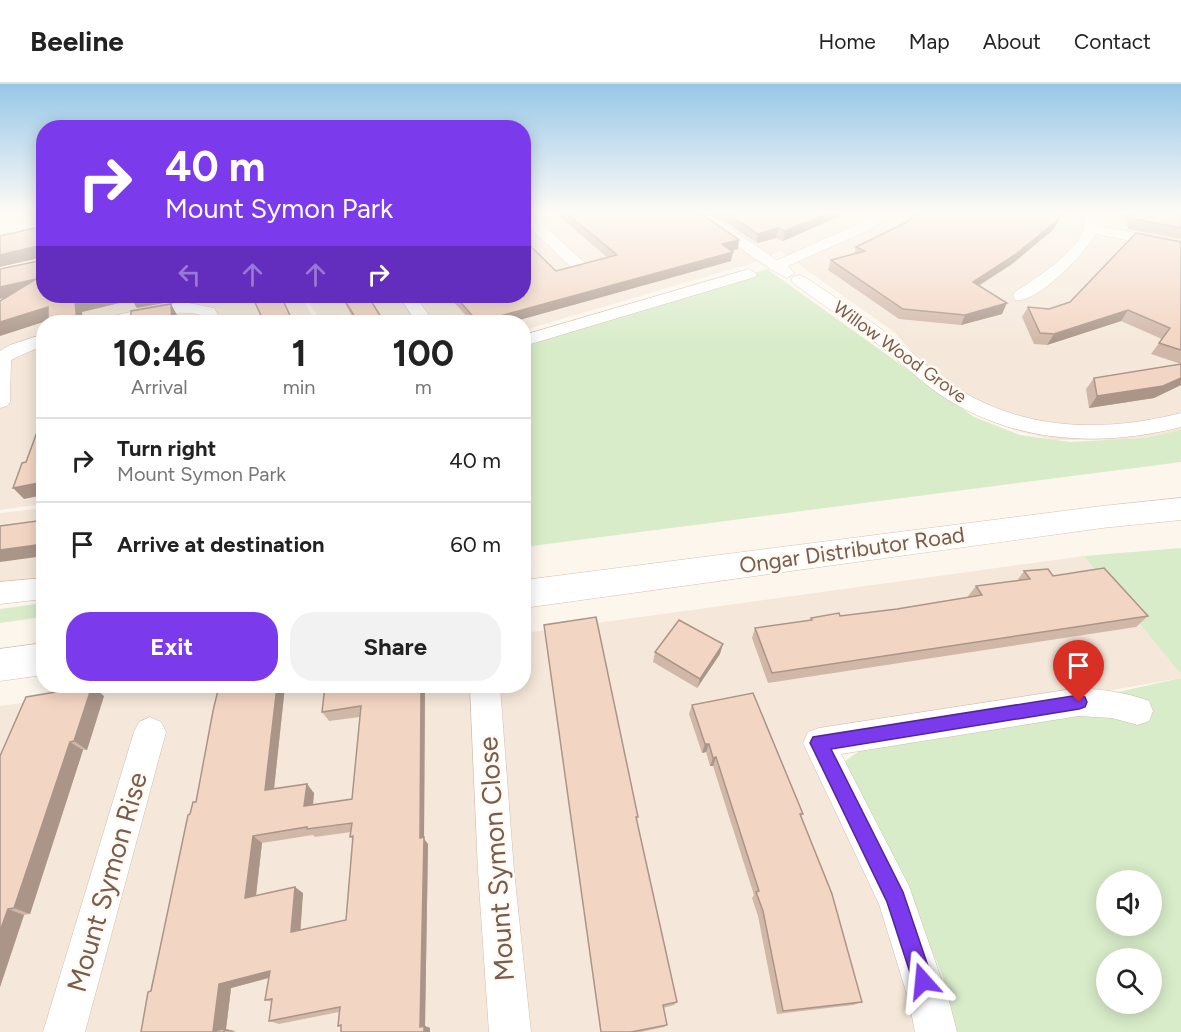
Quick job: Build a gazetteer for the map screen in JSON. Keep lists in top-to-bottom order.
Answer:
{
  "streets": {
    "street": [
      "Willow Wood Grove",
      "Ongar Distributor Road",
      "Mount Symon Close",
      "Mount Symon Rise"
    ]
  },
  "page": {
    "header": "Beeline",
    "nav": [
      "Home",
      "Map",
      "About",
      "Contact"
    ],
    "turn": ["40 m", "Mount Symon Park"],
    "eta": [
      "10:46",
      "Arrival",
      "1",
      "min",
      "100",
      "m"
    ],
    "list": [
      {
        "name": "Turn right",
        "note": "Mount Symon Park",
        "value": "40 m"
      },
      {
        "name": "Arrive at destination",
        "value": "60 m"
      }
    ],
    "buttons": ["Exit", "Share"]
  }
}
